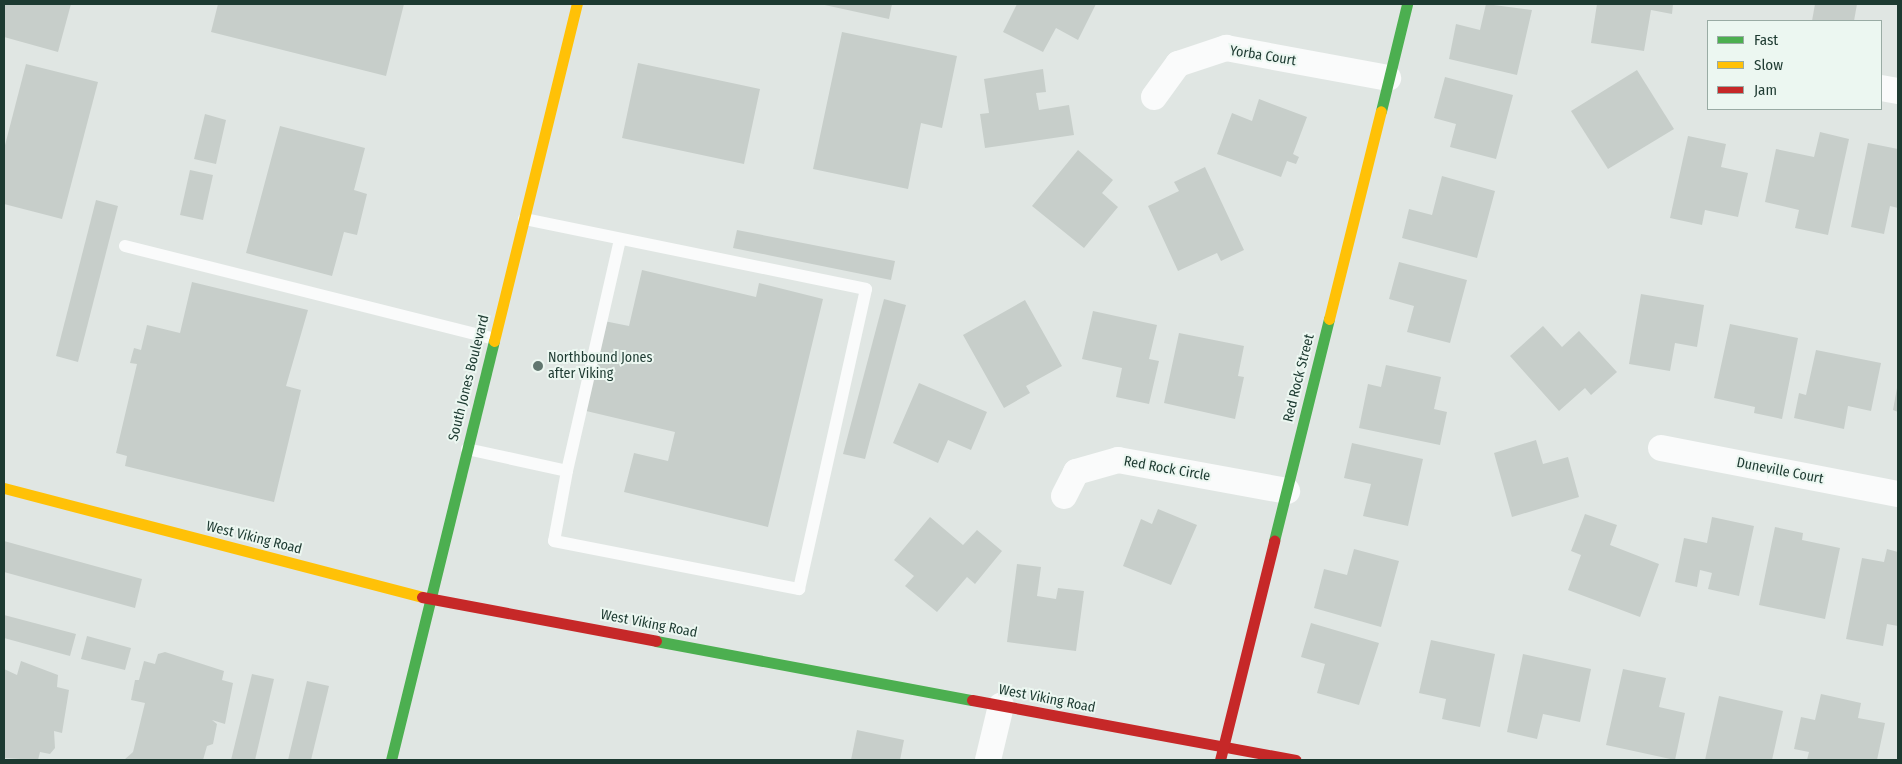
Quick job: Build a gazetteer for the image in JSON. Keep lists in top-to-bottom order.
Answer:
{
  "streets": {
    "street": [
      "Yorba Court",
      "South Jones Boulevard",
      "Red Rock Street",
      "Red Rock Circle",
      "Duneville Court",
      "West Viking Road"
    ]
  },
  "crossings": [
    ["Yorba Court", "Red Rock Street"],
    ["South Jones Boulevard", "West Viking Road"],
    ["Red Rock Street", "Red Rock Circle"],
    ["Red Rock Street", "West Viking Road"]
  ],
  "places": ["Northbound Jones after Viking"],
  "legend": ["Fast", "Slow", "Jam"]
}
